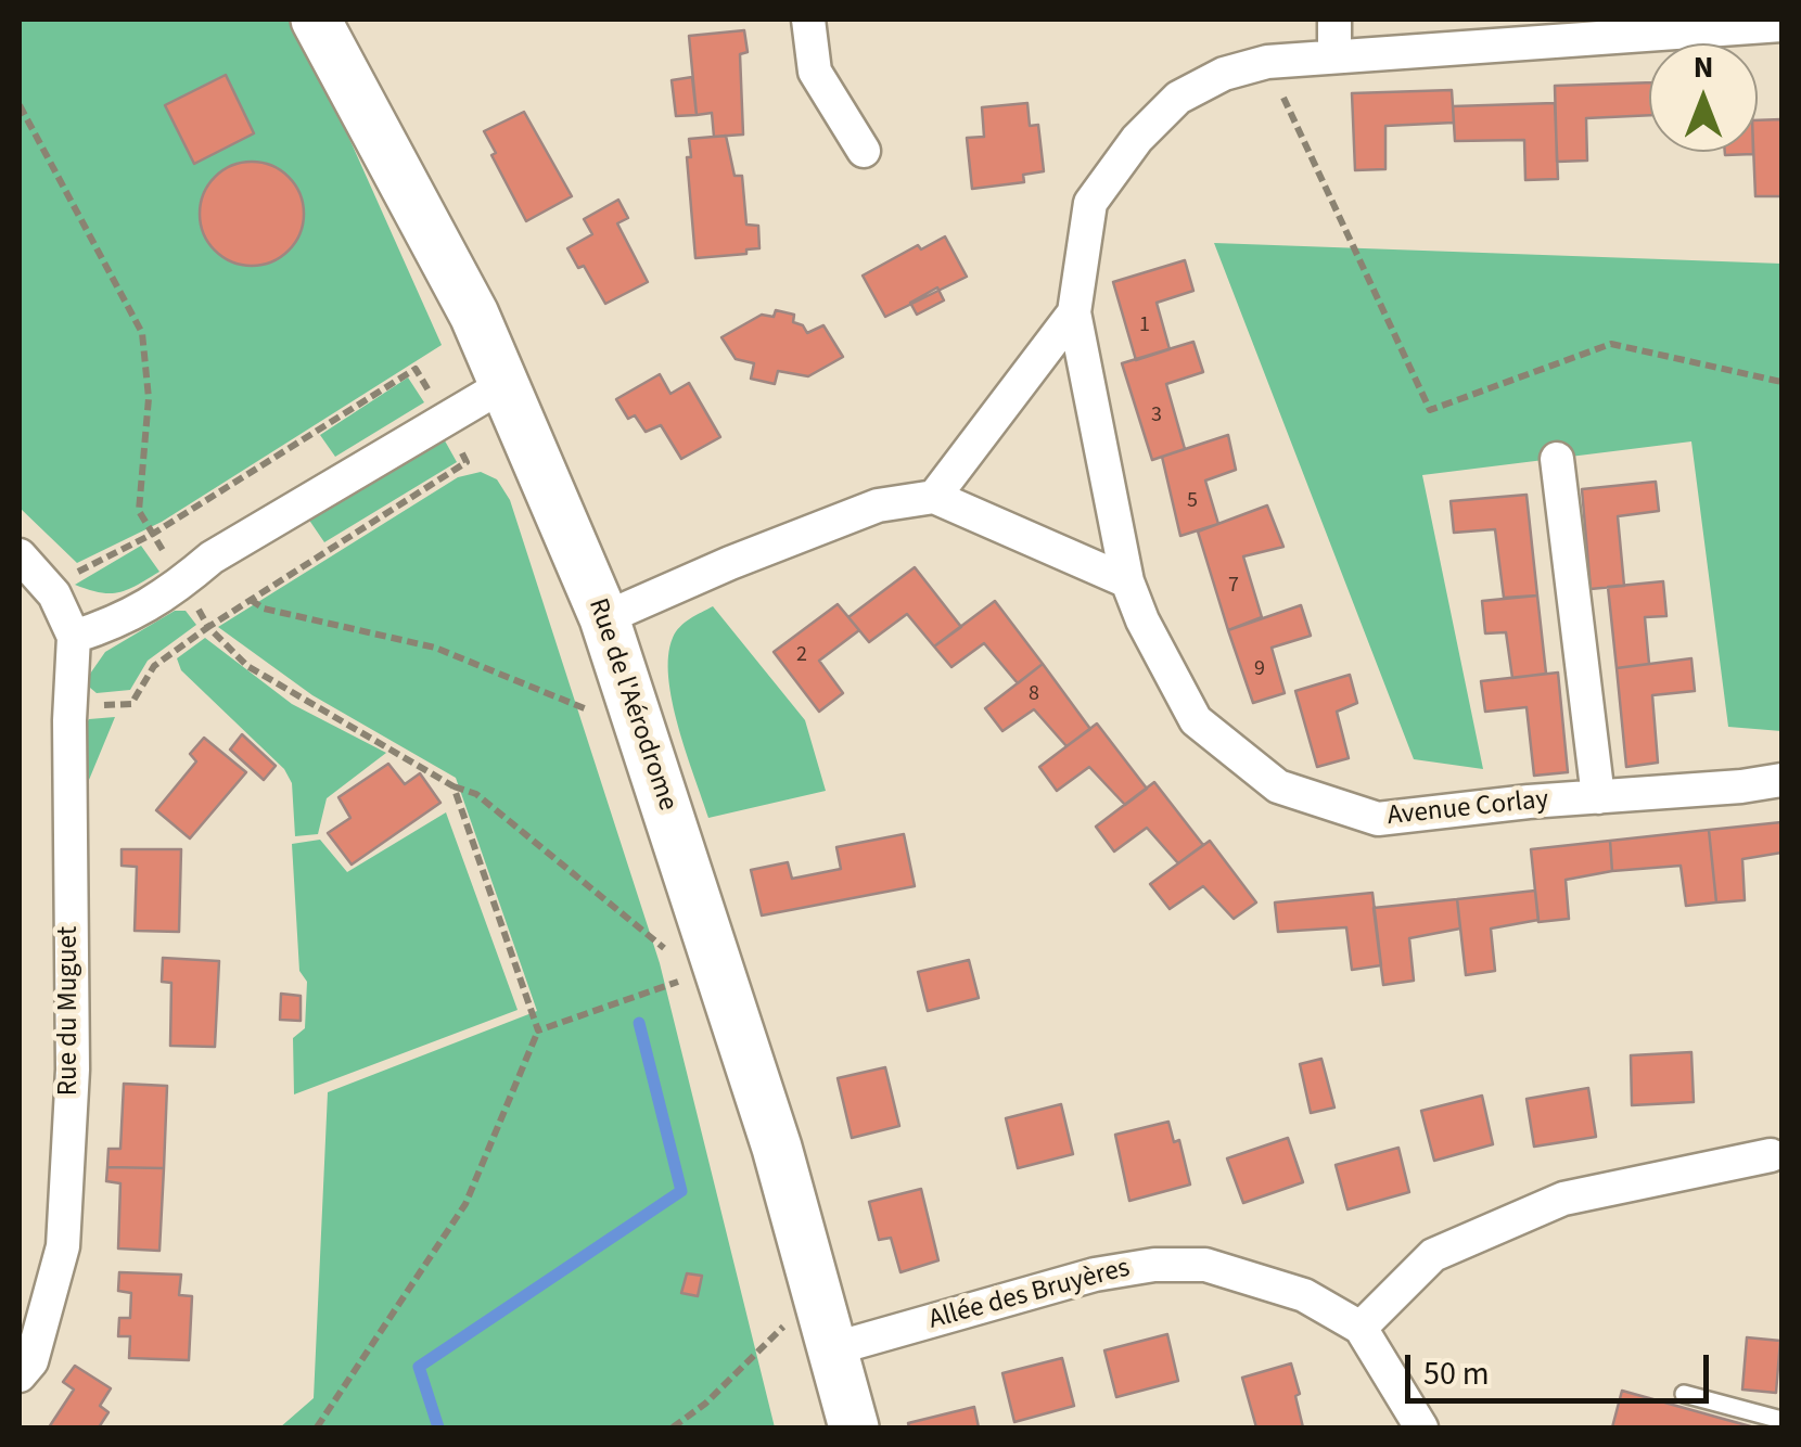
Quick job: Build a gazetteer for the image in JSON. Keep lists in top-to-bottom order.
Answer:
{
  "streets": {
    "street": [
      "Rue de l'Aérodrome",
      "Avenue Corlay",
      "Rue du Muguet",
      "Allée des Bruyères"
    ]
  },
  "crossings": [
    ["Rue de l'Aérodrome", "Allée des Bruyères"]
  ],
  "house_numbers": [
    "1",
    "3",
    "5",
    "7",
    "2",
    "9",
    "8"
  ],
  "scale_bar": "50 m",
  "north": "top"
}
